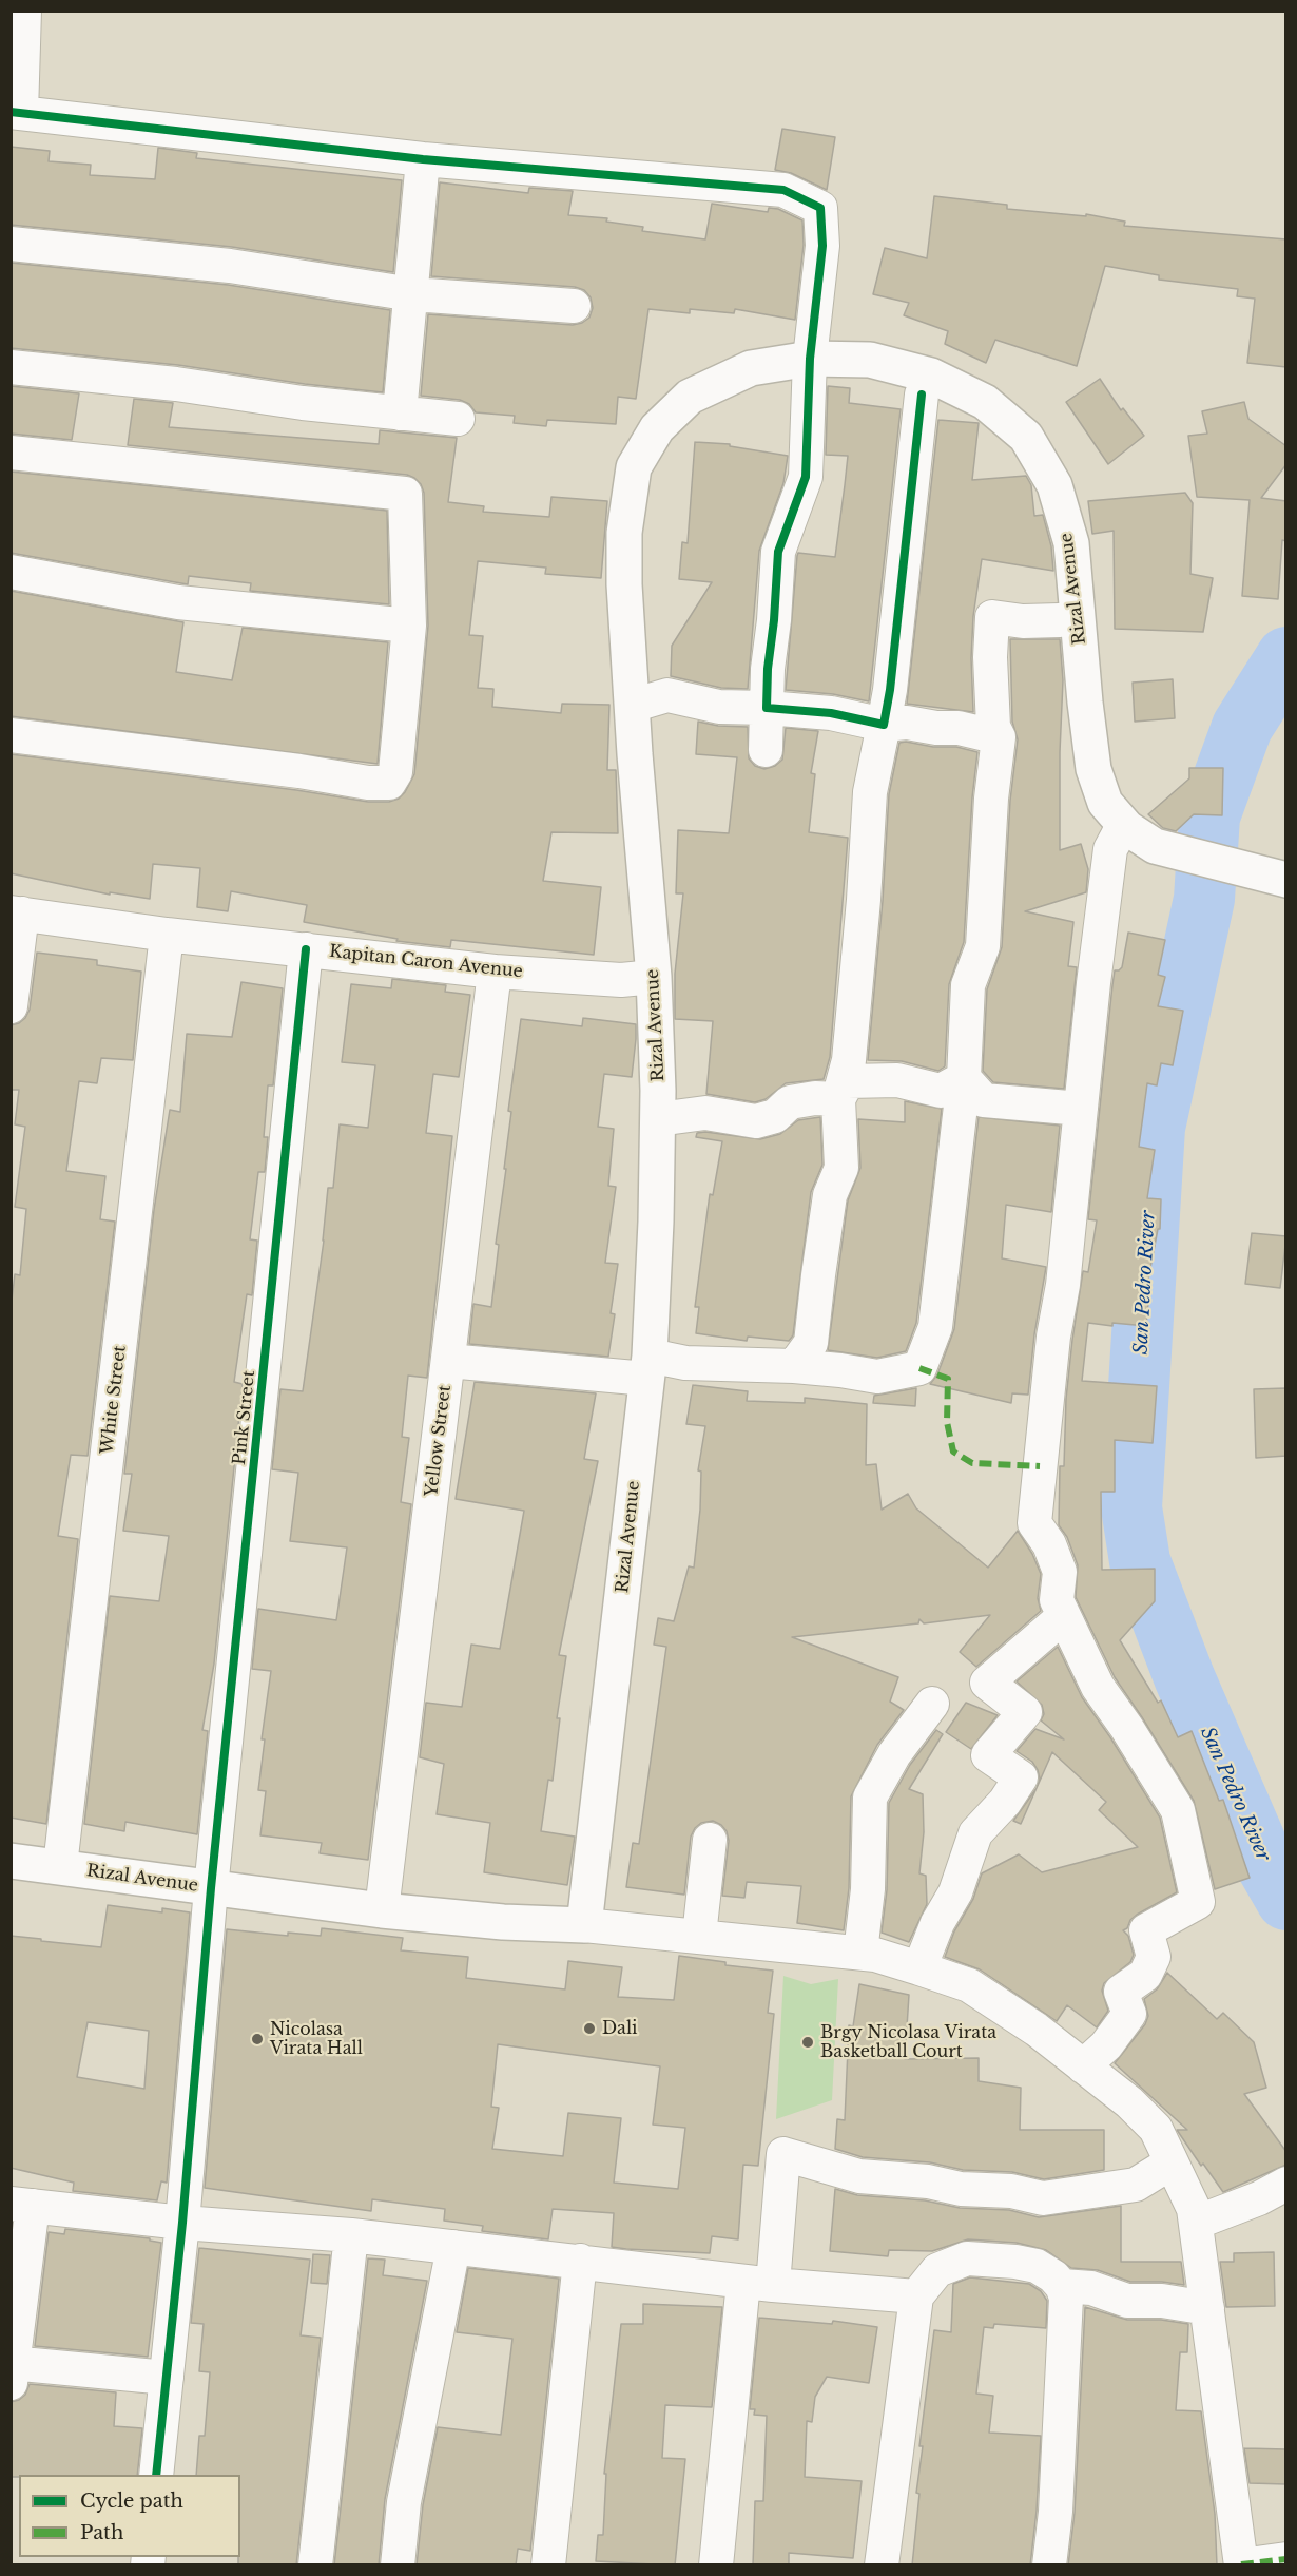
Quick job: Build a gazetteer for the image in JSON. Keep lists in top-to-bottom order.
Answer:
{
  "streets": {
    "main road": ["Rizal Avenue"],
    "street": [
      "Kapitan Caron Avenue",
      "White Street",
      "Pink Street",
      "Yellow Street"
    ]
  },
  "crossings": [
    ["Rizal Avenue", "Kapitan Caron Avenue"],
    ["Rizal Avenue", "White Street"],
    ["Rizal Avenue", "Pink Street"],
    ["Rizal Avenue", "Yellow Street"],
    ["Kapitan Caron Avenue", "White Street"],
    ["Kapitan Caron Avenue", "Pink Street"],
    ["Kapitan Caron Avenue", "Yellow Street"]
  ],
  "water": ["San Pedro River"],
  "places": ["Dali", "Nicolasa Virata Hall", "Brgy Nicolasa Virata Basketball Court"],
  "legend": ["Cycle path", "Path"]
}
